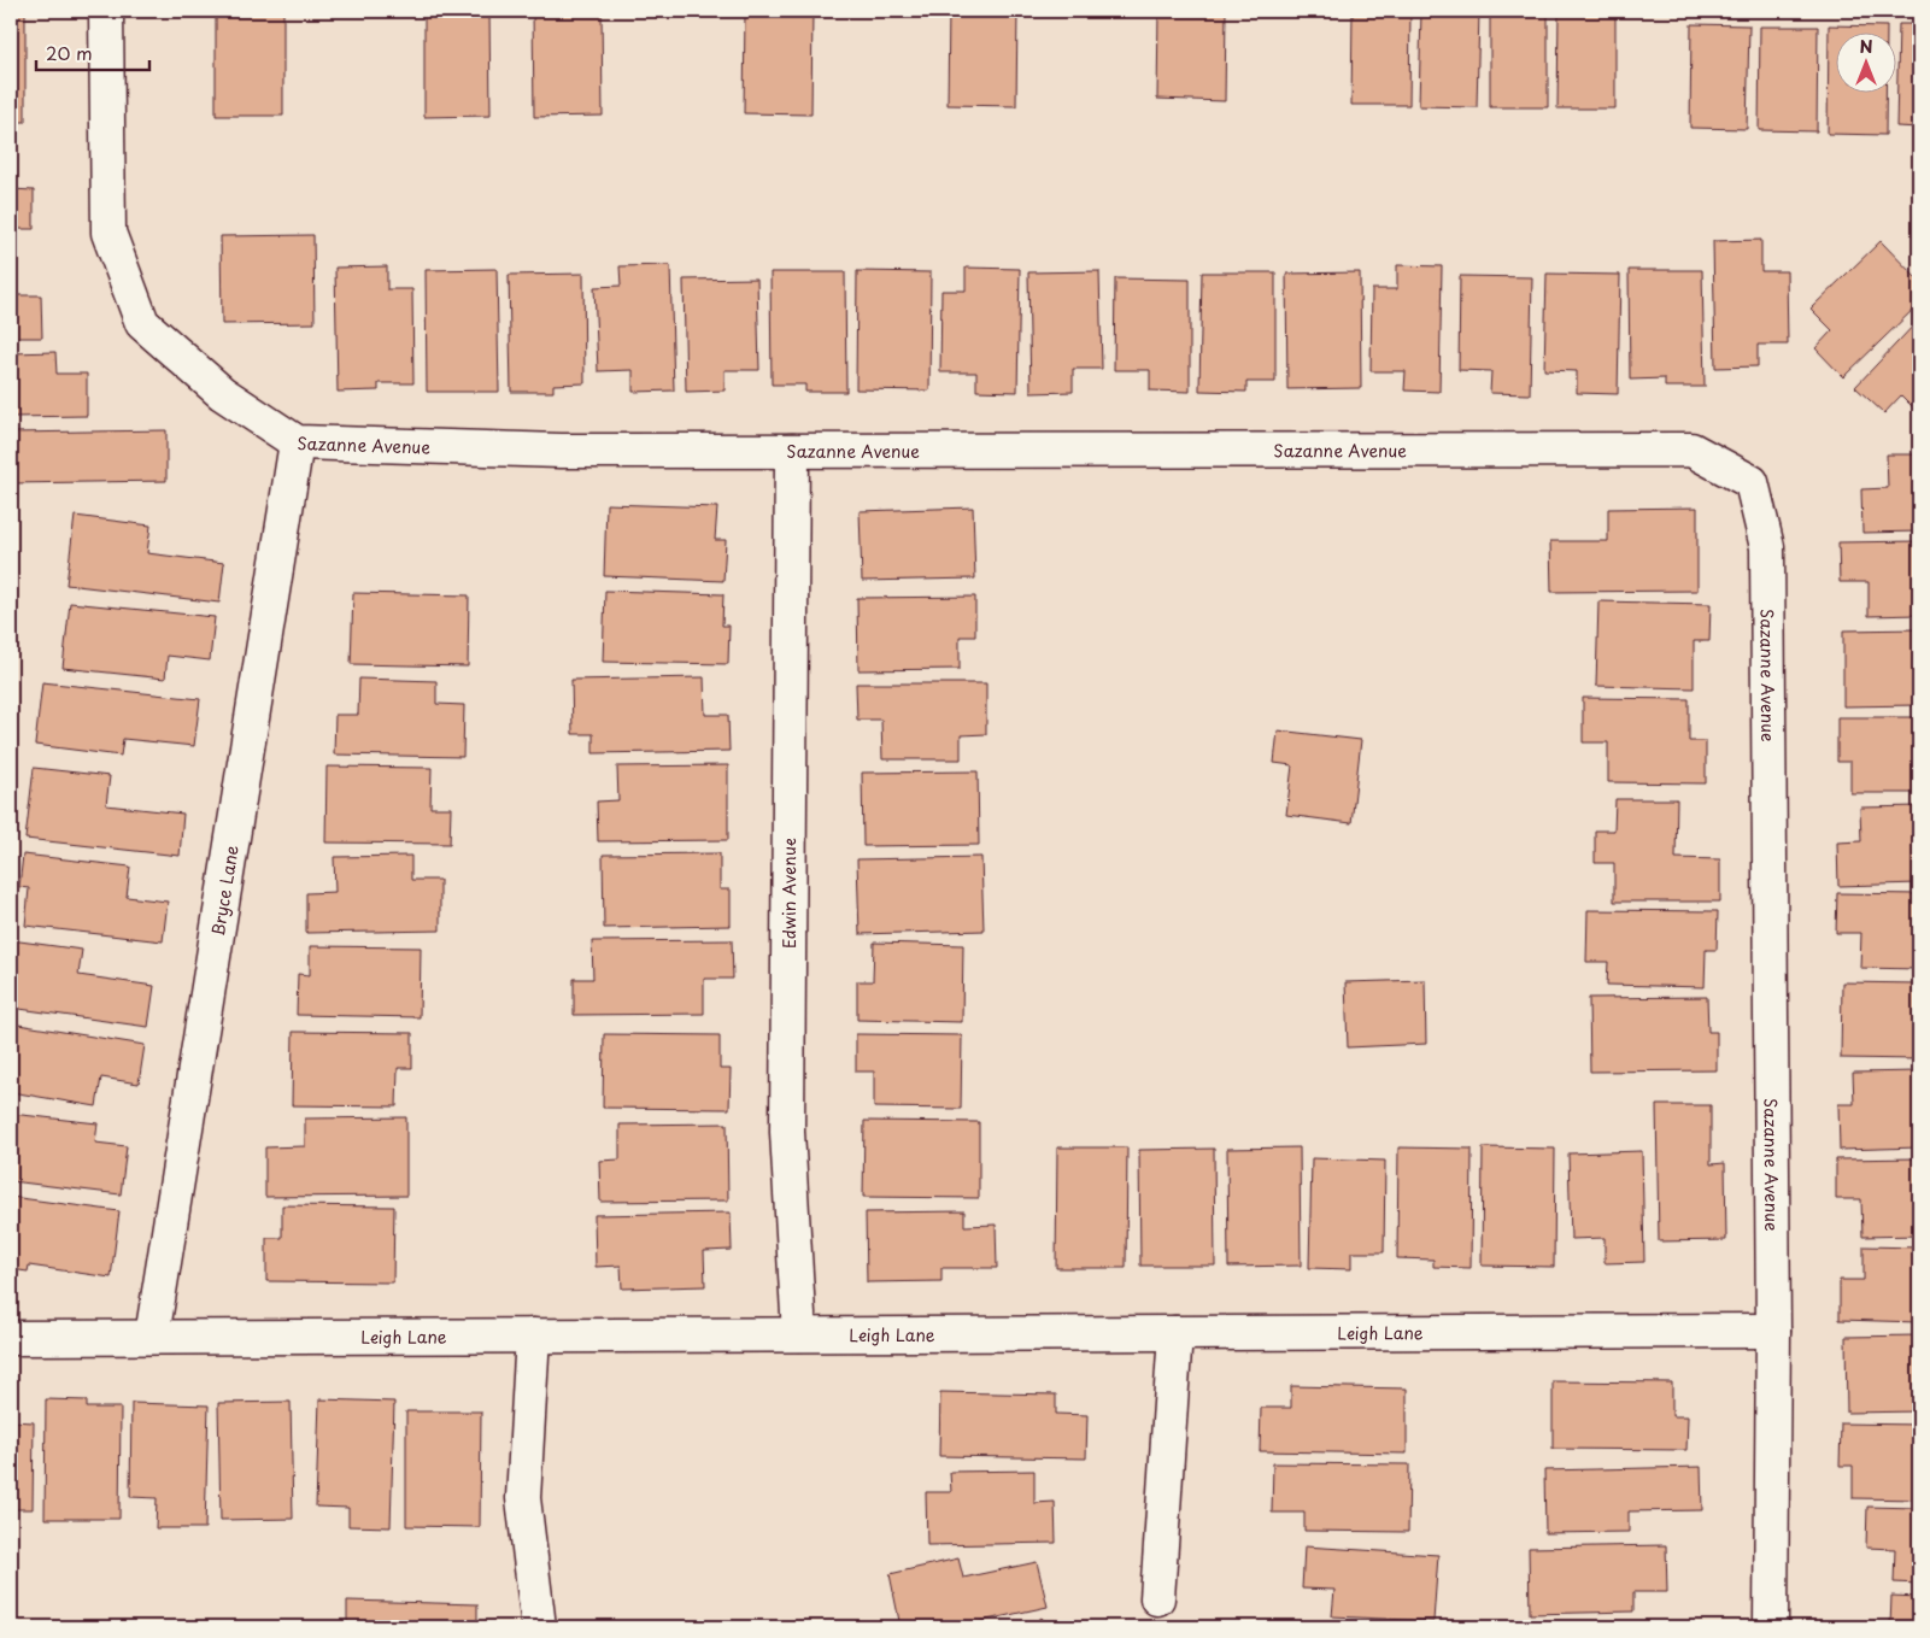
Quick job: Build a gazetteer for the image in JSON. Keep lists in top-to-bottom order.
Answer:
{
  "streets": {
    "street": [
      "Sazanne Avenue",
      "Bryce Lane",
      "Edwin Avenue",
      "Leigh Lane"
    ]
  },
  "crossings": [
    ["Sazanne Avenue", "Bryce Lane"],
    ["Sazanne Avenue", "Edwin Avenue"],
    ["Sazanne Avenue", "Leigh Lane"],
    ["Bryce Lane", "Leigh Lane"],
    ["Edwin Avenue", "Leigh Lane"]
  ],
  "scale_bar": "20 m",
  "north": "top"
}
